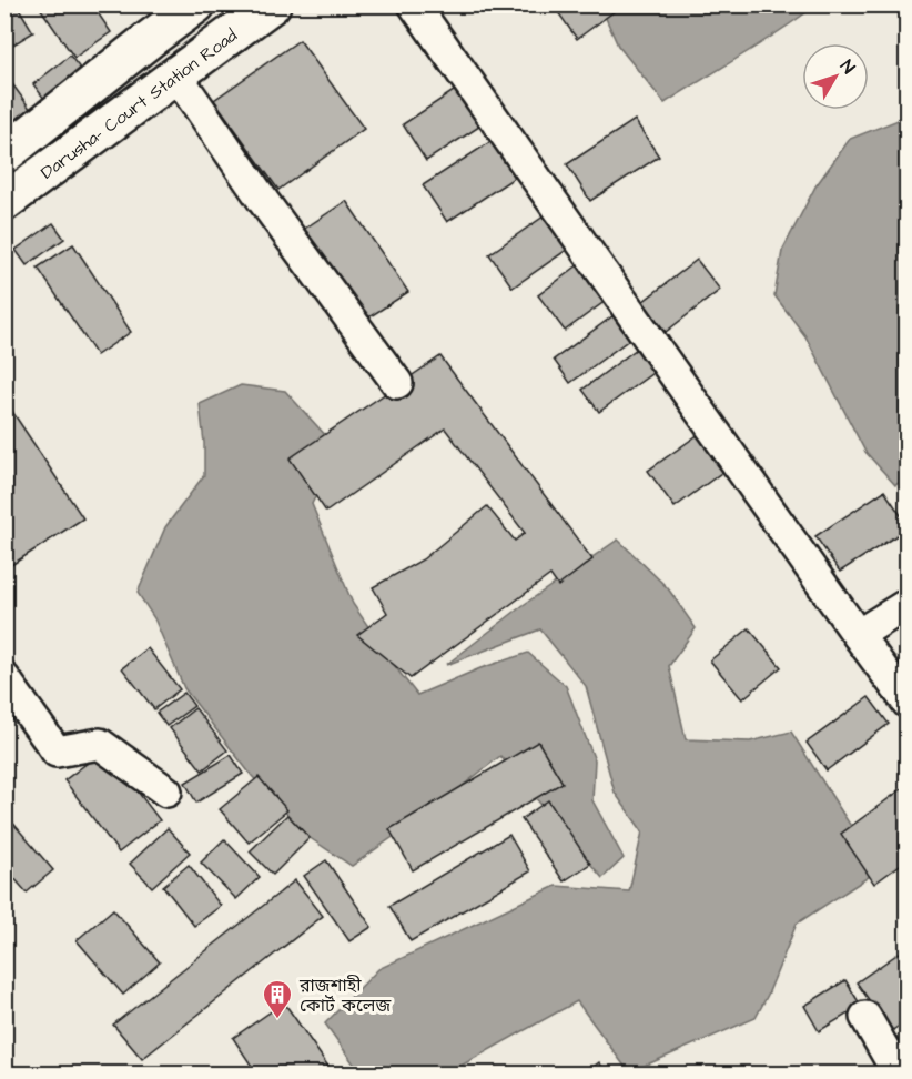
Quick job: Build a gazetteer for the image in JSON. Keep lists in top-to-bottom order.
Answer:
{
  "streets": {
    "street": ["Darusha- Court Station Road"]
  },
  "places": {
    "building": ["রাজশাহী কোর্ট কলেজ"]
  },
  "north": "top right"
}
